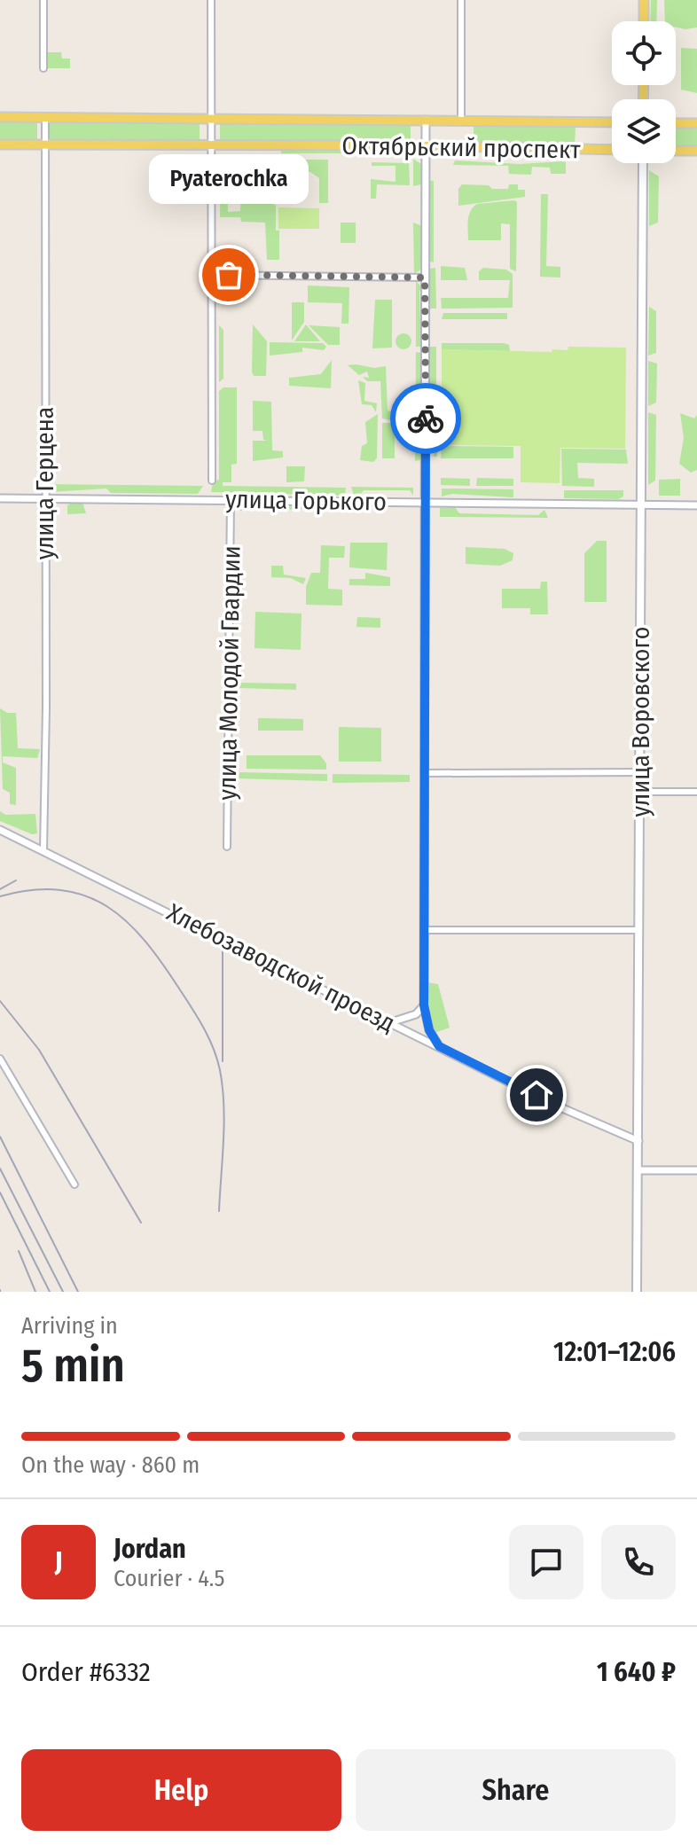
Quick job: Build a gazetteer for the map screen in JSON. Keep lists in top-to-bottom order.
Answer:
{
  "streets": {
    "main road": ["Октябрьский проспект", "улица Воровского"],
    "street": [
      "улица Герцена",
      "улица Горького",
      "улица Молодой Гвардии",
      "Хлебозаводской проезд"
    ]
  },
  "crossings": [
    ["Октябрьский проспект", "улица Герцена"],
    ["улица Герцена", "улица Горького"],
    ["улица Герцена", "Хлебозаводской проезд"],
    ["улица Горького", "улица Молодой Гвардии"],
    ["улица Горького", "улица Воровского"],
    ["улица Воровского", "Хлебозаводской проезд"]
  ],
  "places": ["Pyaterochka"],
  "page": {
    "bubble": "Pyaterochka",
    "heading": ["5 min", "Arriving in", "12:01–12:06"],
    "panel": [
      "Jordan",
      "Courier · 4.5",
      "Order #6332",
      "1 640 ₽"
    ],
    "bar": "On the way · 860 m",
    "round": "J",
    "buttons": ["Help", "Share"]
  }
}
